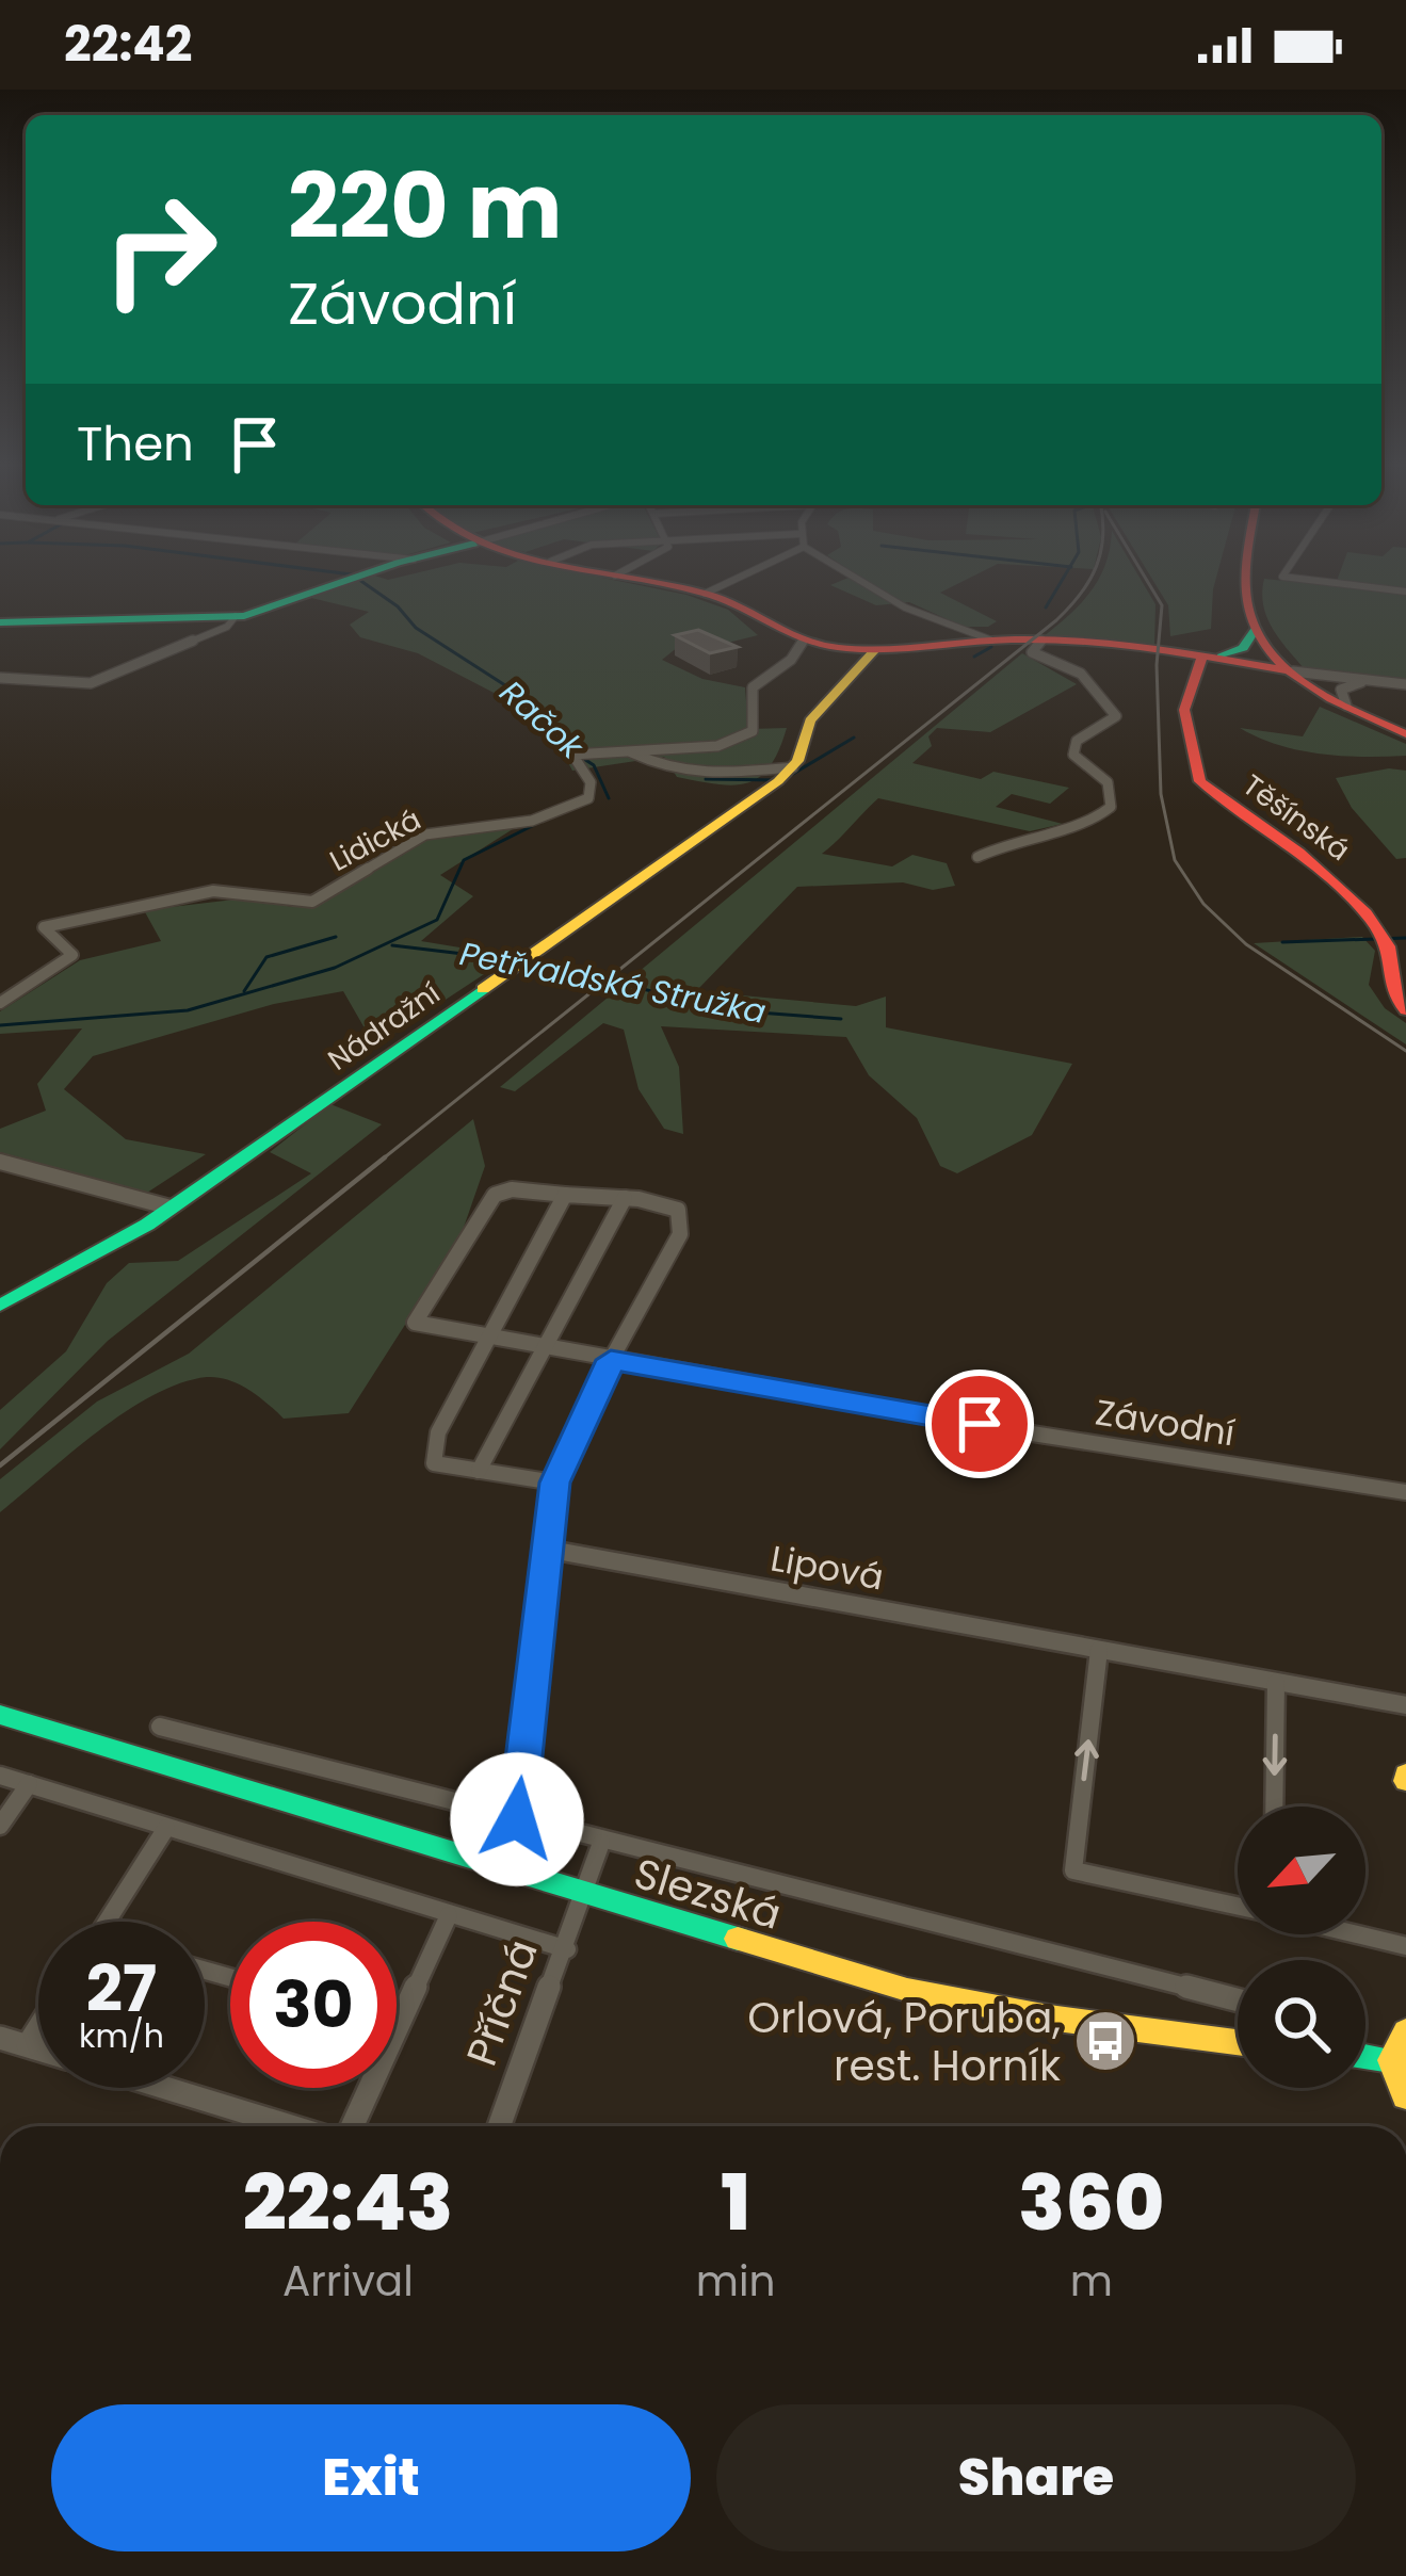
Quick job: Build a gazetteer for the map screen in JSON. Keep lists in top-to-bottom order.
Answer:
{
  "streets": {
    "street": [
      "Těšínská",
      "Lidická",
      "Nádražní",
      "Závodní",
      "Lipová",
      "Slezská",
      "Příčná"
    ]
  },
  "crossings": [
    ["Slezská", "Příčná"]
  ],
  "water": ["Račok", "Petřvaldská Stružka"],
  "places": {
    "bus stop": ["Orlová, Poruba, rest. Horník"]
  },
  "north": "bottom left",
  "page": {
    "status": "22:42",
    "turn": ["220 m", "Závodní"],
    "then": "Then",
    "speed": "27 km/h",
    "limit": "30",
    "eta": [
      "22:43",
      "Arrival",
      "1",
      "min",
      "360",
      "m"
    ],
    "buttons": ["Exit", "Share"]
  }
}
